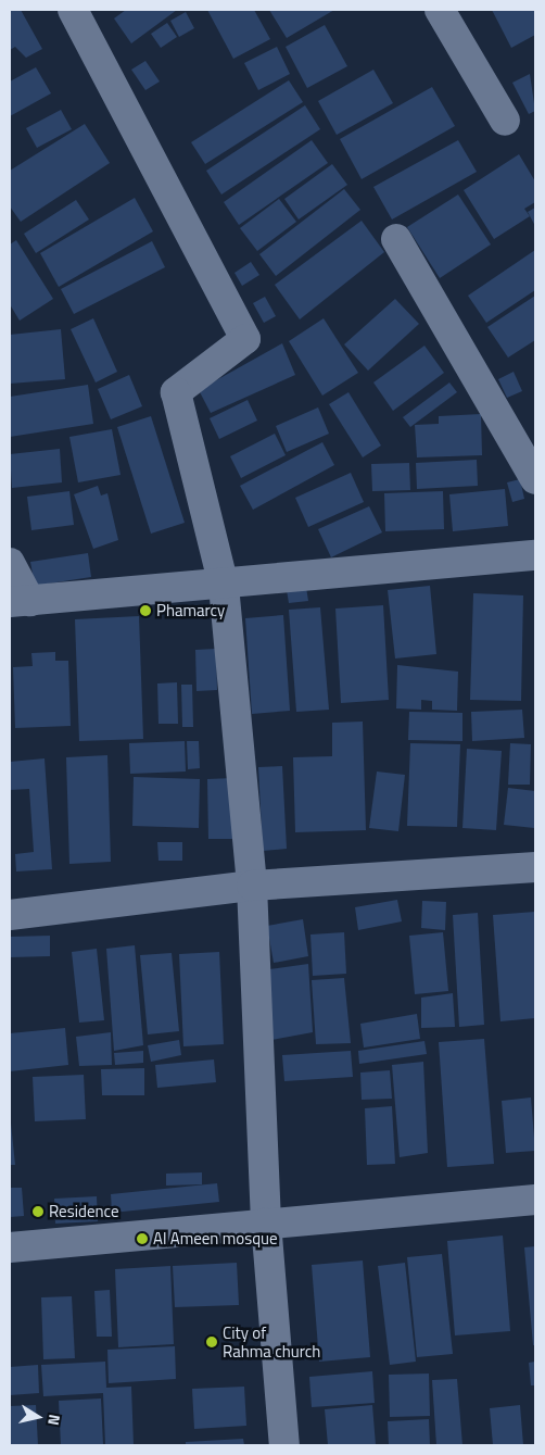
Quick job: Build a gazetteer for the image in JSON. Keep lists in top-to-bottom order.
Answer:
{
  "places": [
    "Phamarcy",
    "Residence",
    "Al Ameen mosque",
    "City of Rahma church"
  ],
  "north": "right"
}
